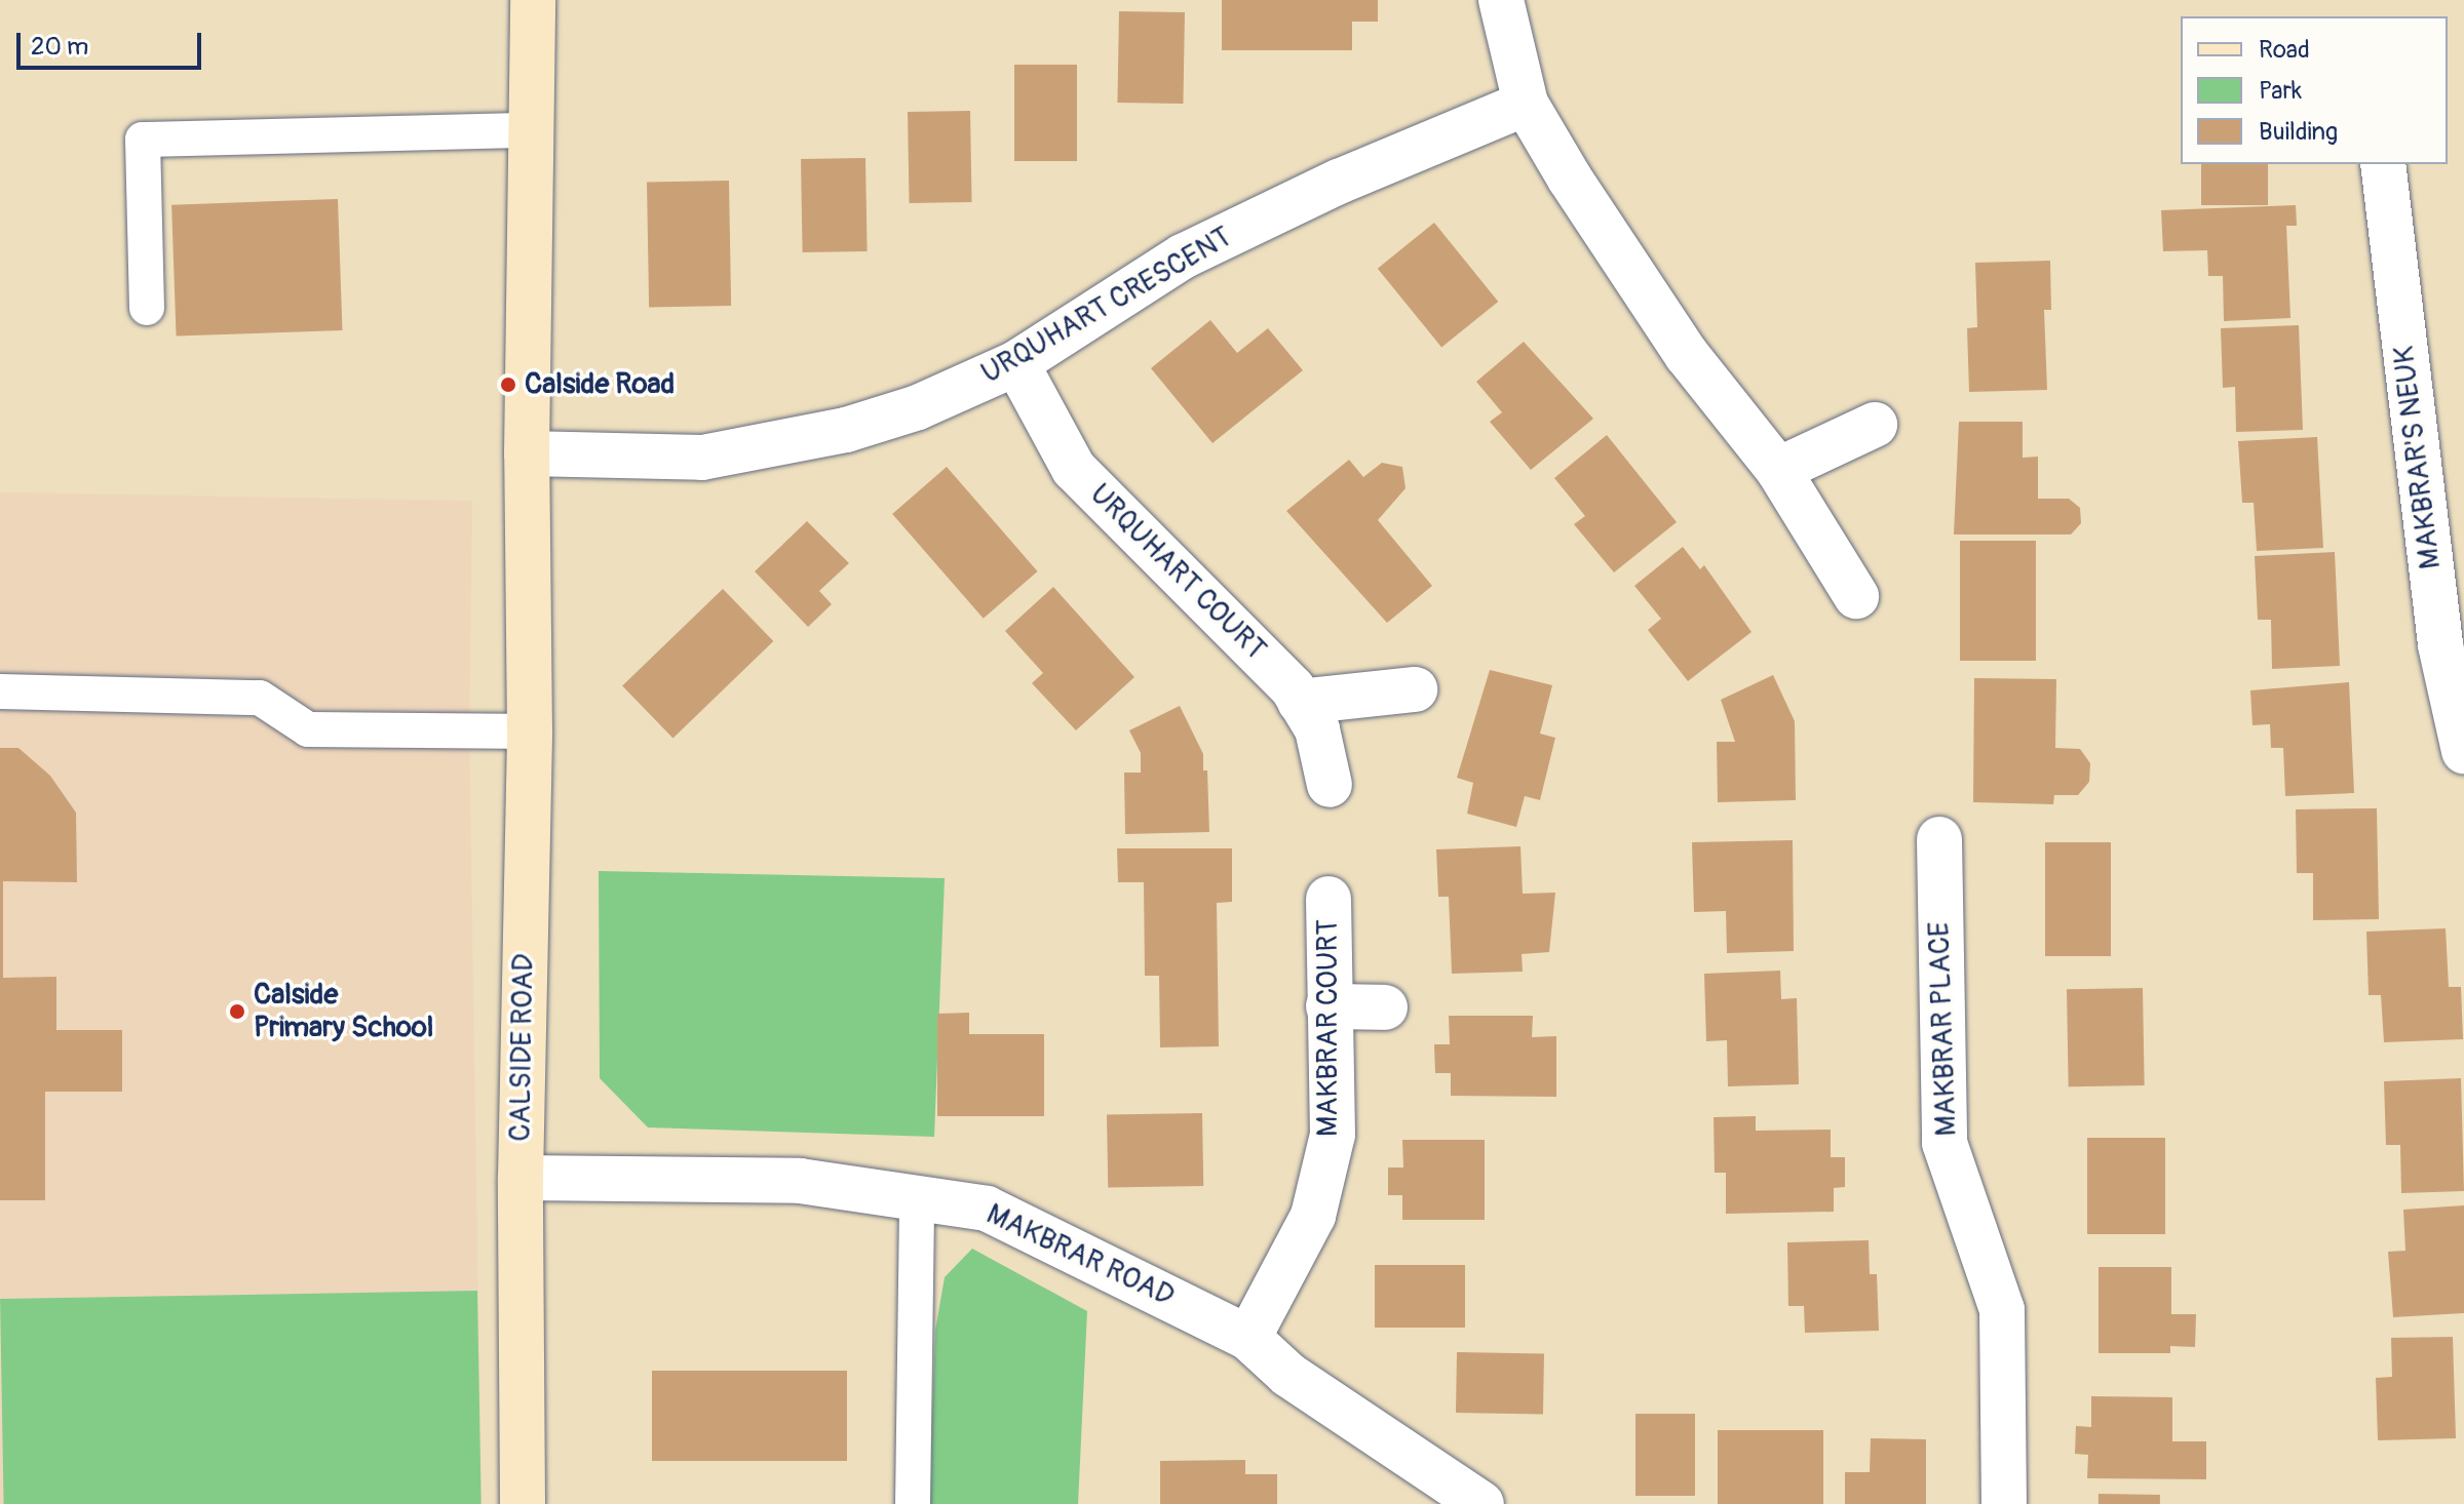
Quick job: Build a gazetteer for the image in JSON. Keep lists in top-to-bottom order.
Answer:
{
  "streets": {
    "street": [
      "URQUHART CRESCENT",
      "MAKBRAR'S NEUK",
      "URQUHART COURT",
      "MAKBRAR COURT",
      "MAKBRAR PLACE",
      "CALSIDE ROAD",
      "MAKBRAR ROAD"
    ]
  },
  "crossings": [
    ["URQUHART CRESCENT", "URQUHART COURT"],
    ["URQUHART CRESCENT", "CALSIDE ROAD"],
    ["MAKBRAR COURT", "MAKBRAR ROAD"],
    ["CALSIDE ROAD", "MAKBRAR ROAD"]
  ],
  "places": ["Calside Road", "Calside Primary School"],
  "legend": ["Road", "Park", "Building"],
  "scale_bar": "20 m"
}
